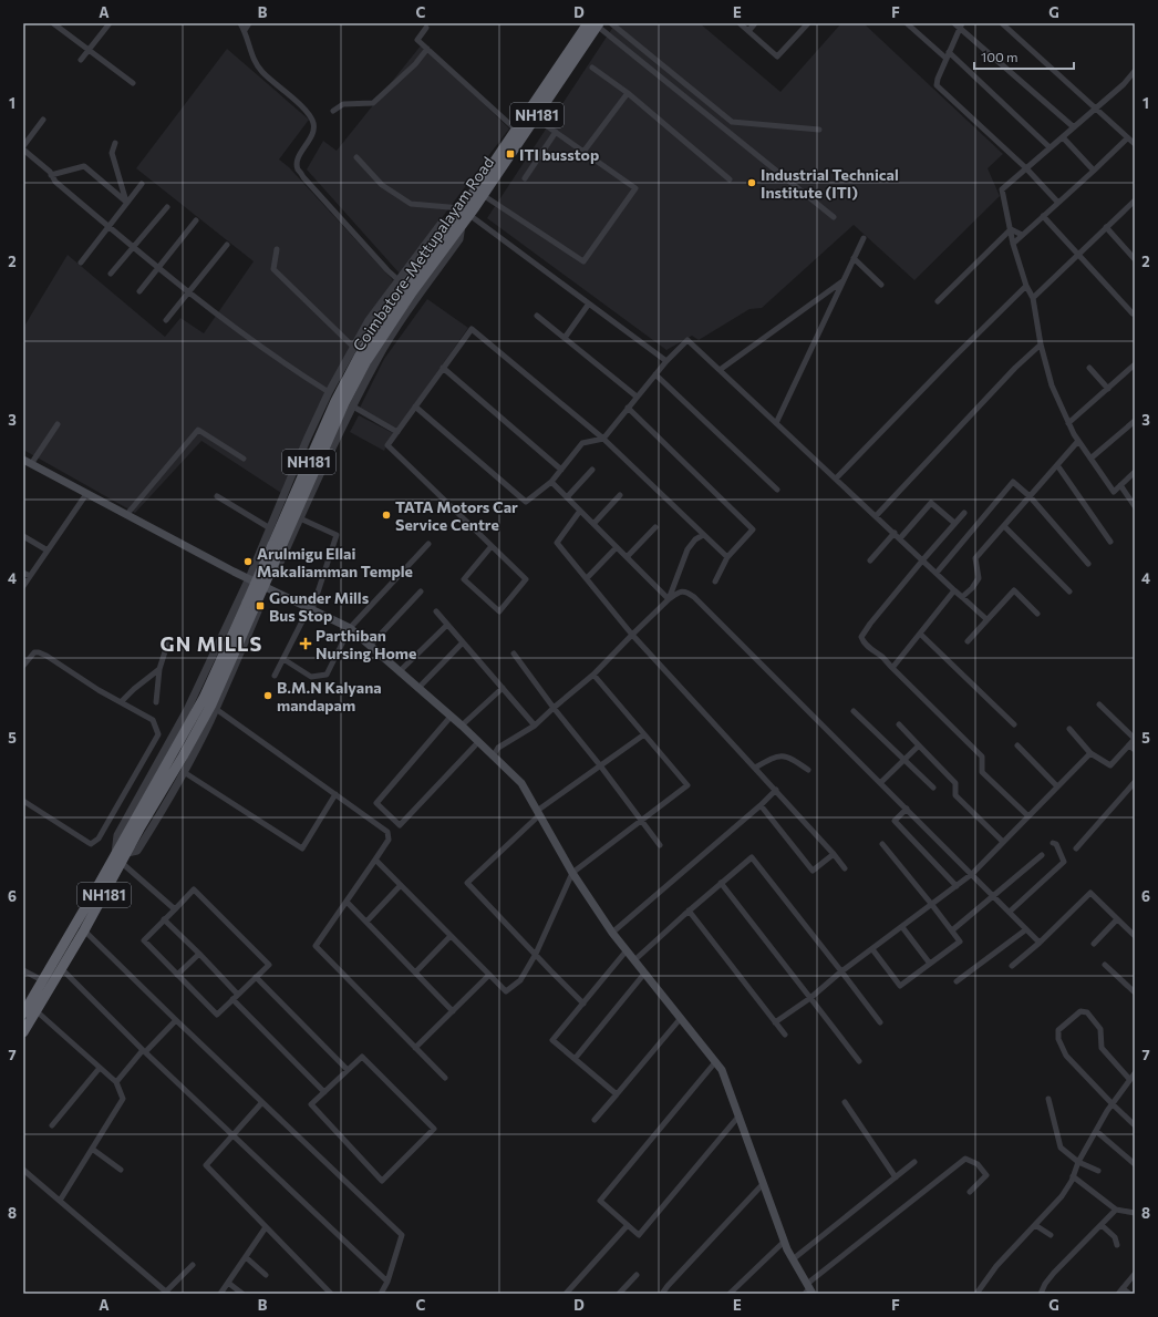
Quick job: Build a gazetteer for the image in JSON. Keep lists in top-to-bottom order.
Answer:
{
  "streets": {
    "highway": ["NH181", "Coimbatore-Mettupalayam Road"]
  },
  "crossings": [
    ["NH181", "Coimbatore-Mettupalayam Road"]
  ],
  "districts": ["GN MILLS"],
  "places": {
    "transit": ["ITI busstop", "Gounder Mills Bus Stop"],
    "other": [
      "Industrial Technical Institute (ITI)",
      "TATA Motors Car Service Centre",
      "Arulmigu Ellai Makaliamman Temple",
      "B.M.N Kalyana mandapam"
    ],
    "health": ["Parthiban Nursing Home"]
  },
  "scale_bar": "100 m",
  "grid": {
    "columns": [
      "A",
      "B",
      "C",
      "D",
      "E",
      "F",
      "G"
    ],
    "rows": [
      "1",
      "2",
      "3",
      "4",
      "5",
      "6",
      "7",
      "8"
    ]
  }
}
